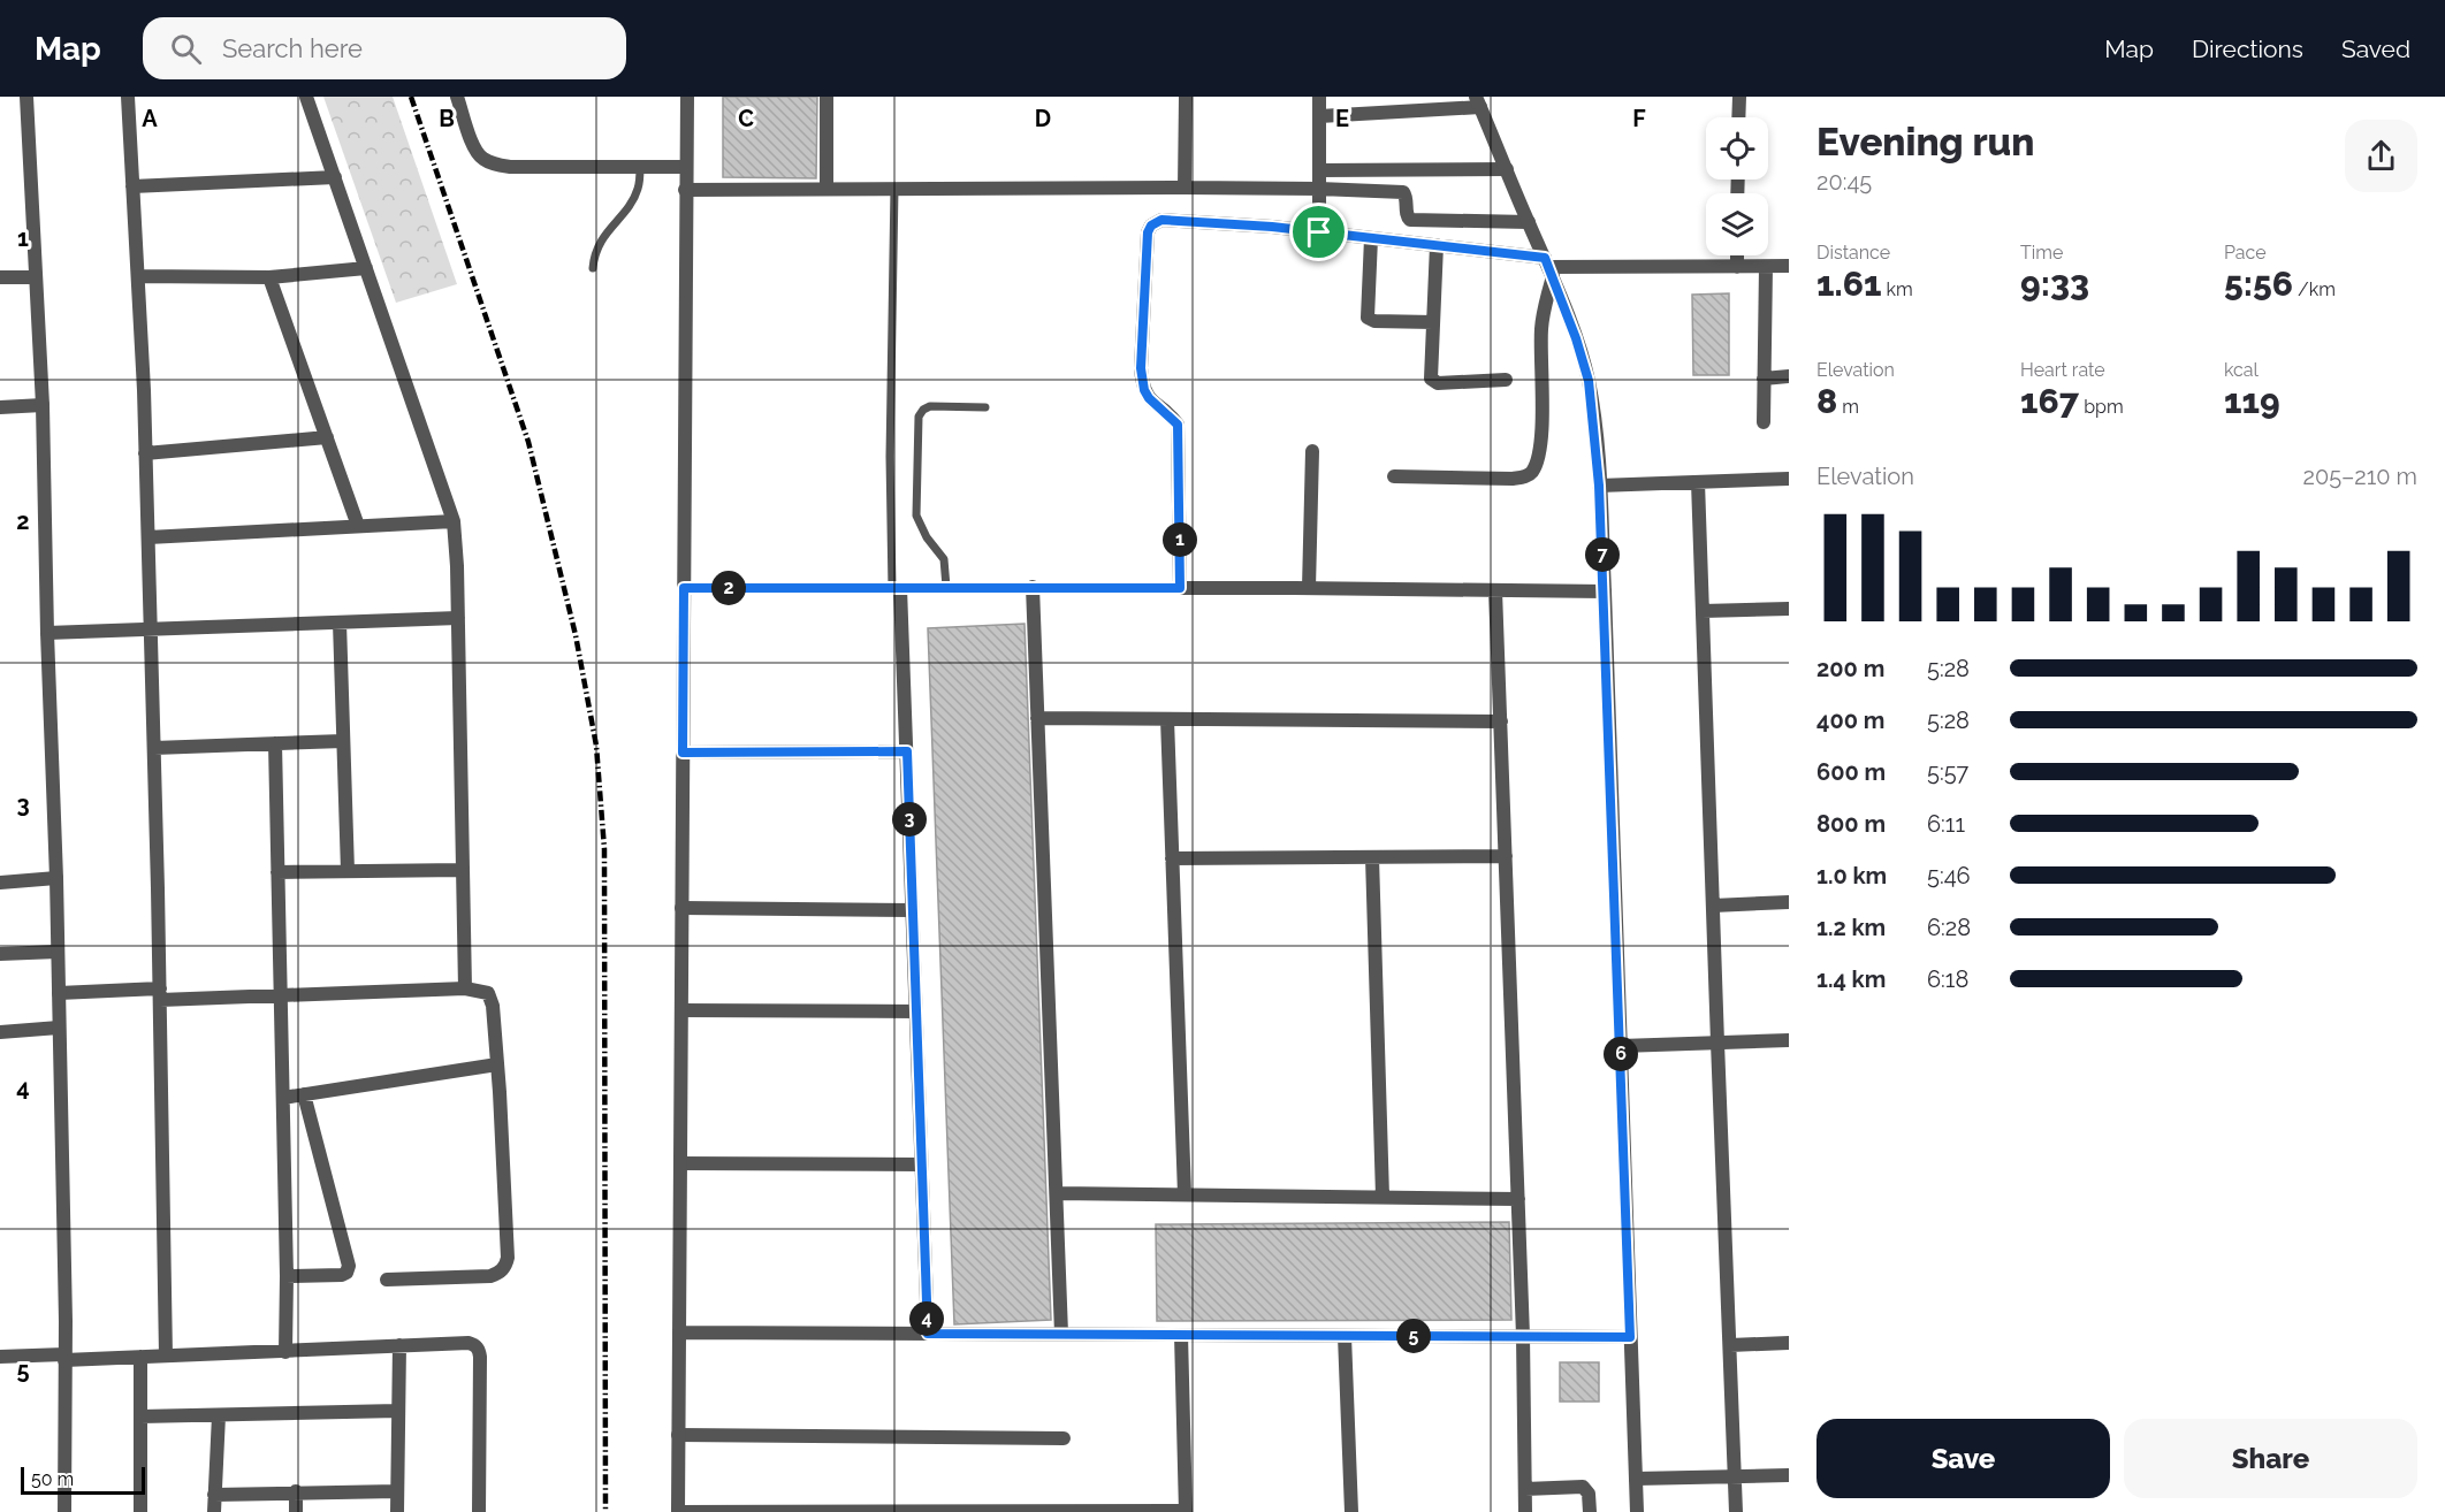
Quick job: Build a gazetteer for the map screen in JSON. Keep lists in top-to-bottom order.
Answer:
{
  "scale_bar": "50 m",
  "page": {
    "header": "Map",
    "search": "Search here",
    "nav": ["Map", "Directions", "Saved"],
    "heading": ["Evening run", "20:45"],
    "stats": [
      ["Distance", "1.61 km"],
      ["Time", "9:33"],
      ["Pace", "5:56 /km"],
      ["Elevation", "8 m"],
      ["Heart rate", "167 bpm"],
      ["kcal", "119"]
    ],
    "chart": ["Elevation", "205–210 m"],
    "pins": [
      "1",
      "7",
      "2",
      "3",
      "6",
      "4",
      "5"
    ],
    "list": [
      {
        "name": "200 m",
        "note": "5:28"
      },
      {
        "name": "400 m",
        "note": "5:28"
      },
      {
        "name": "600 m",
        "note": "5:57"
      },
      {
        "name": "800 m",
        "note": "6:11"
      },
      {
        "name": "1.0 km",
        "note": "5:46"
      },
      {
        "name": "1.2 km",
        "note": "6:28"
      },
      {
        "name": "1.4 km",
        "note": "6:18"
      }
    ],
    "buttons": ["Save", "Share"],
    "scale": "50 m"
  },
  "grid": {
    "columns": [
      "A",
      "B",
      "C",
      "D",
      "E",
      "F"
    ],
    "rows": [
      "1",
      "2",
      "3",
      "4",
      "5"
    ]
  }
}
